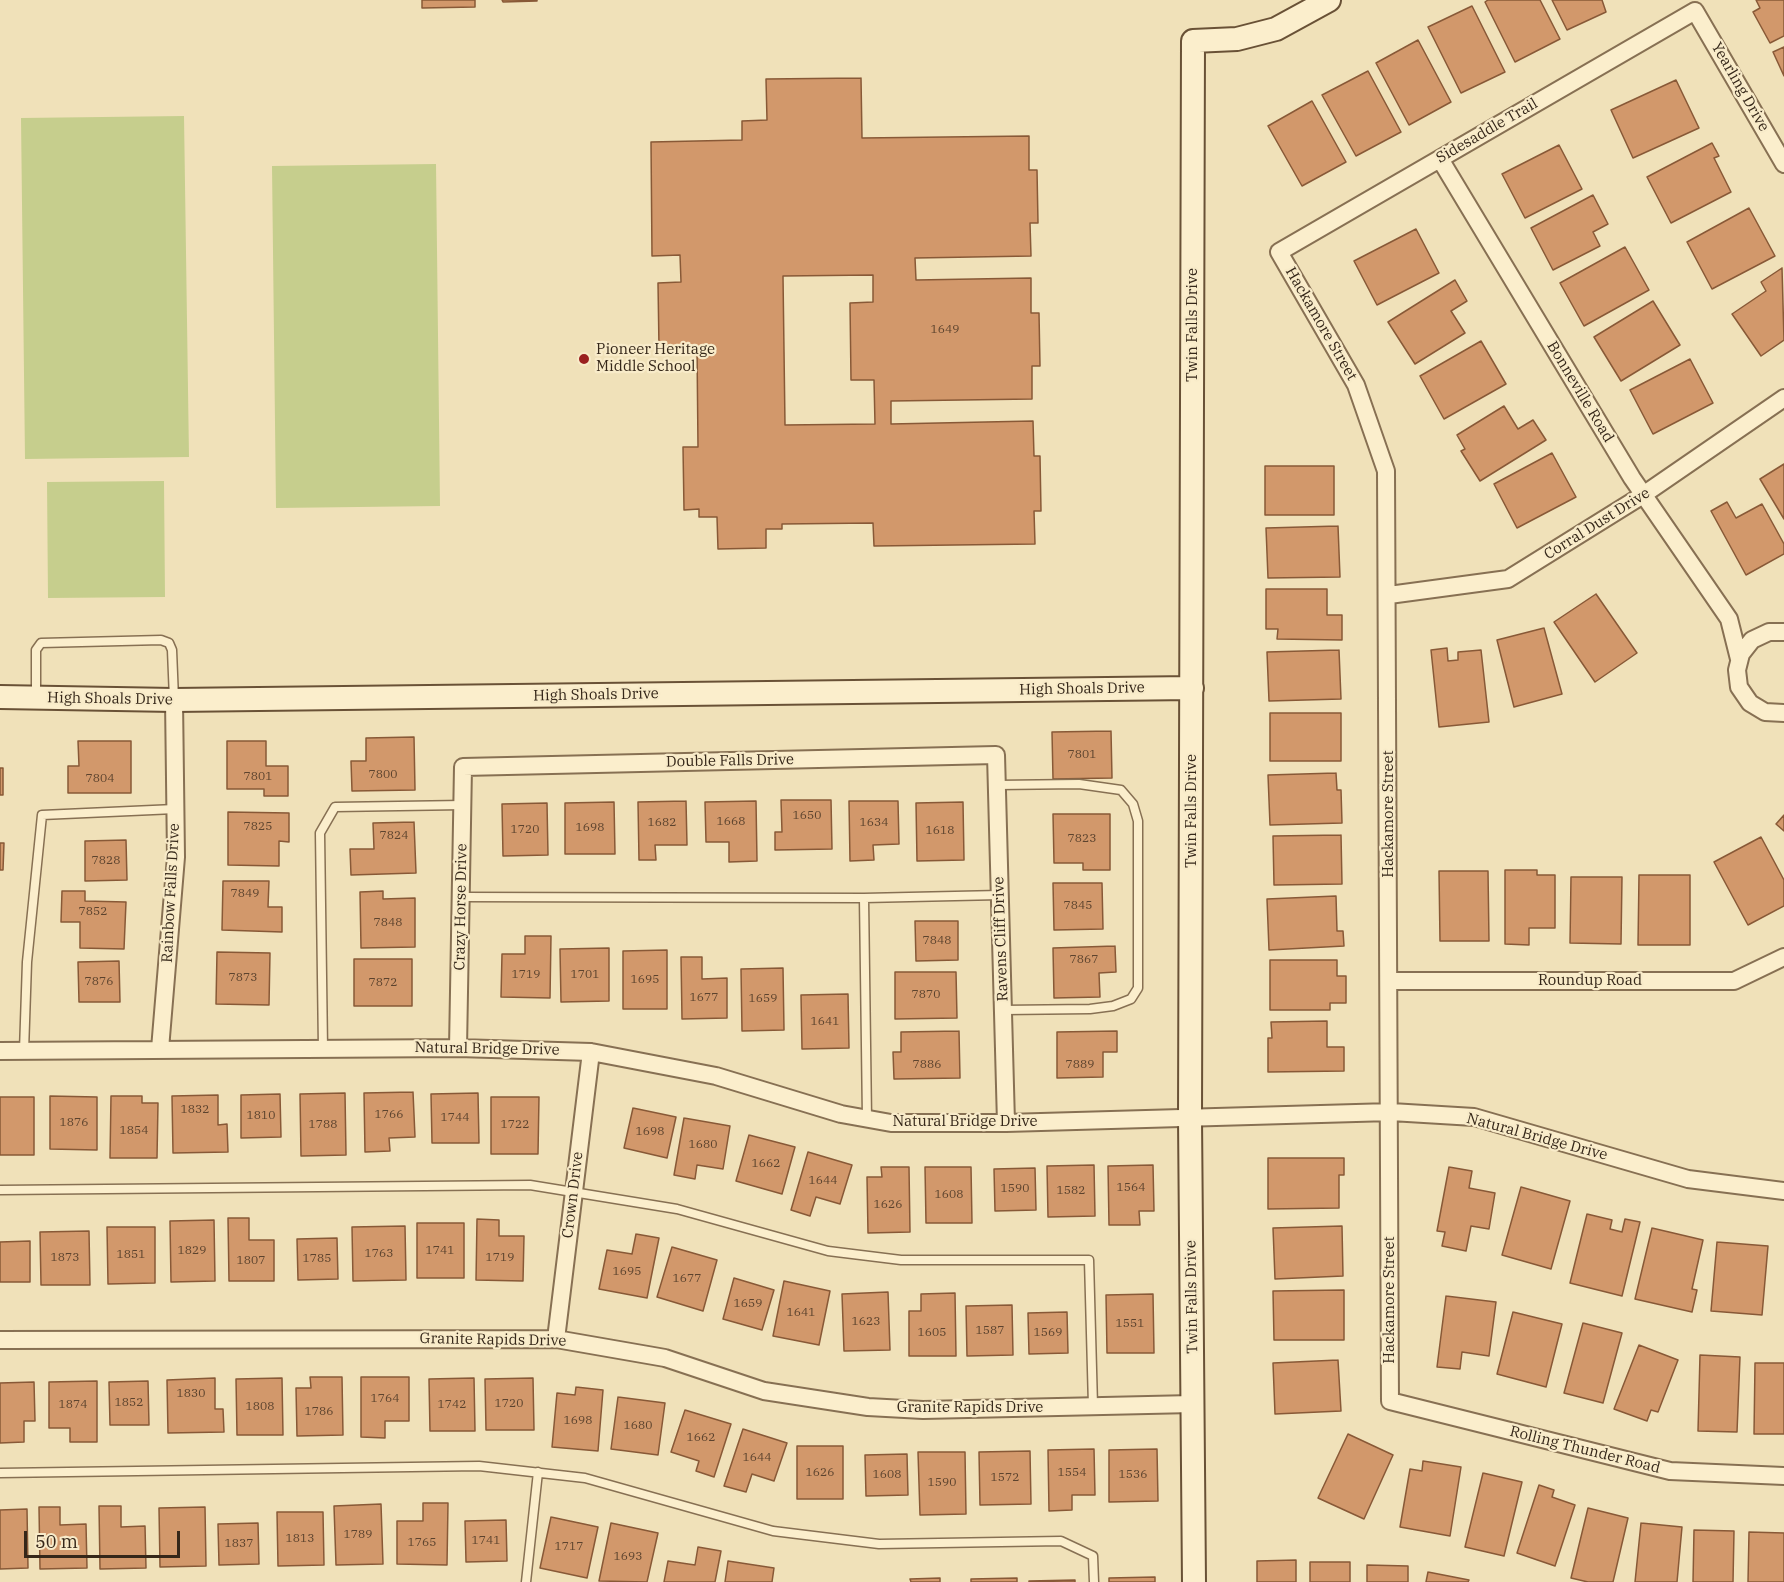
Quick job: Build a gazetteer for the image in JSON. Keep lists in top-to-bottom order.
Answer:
{
  "streets": {
    "street": [
      "Yearling Drive",
      "Sidesaddle Trail",
      "Hackamore Street",
      "Twin Falls Drive",
      "Bonneville Road",
      "Corral Dust Drive",
      "High Shoals Drive",
      "Double Falls Drive",
      "Rainbow Falls Drive",
      "Crazy Horse Drive",
      "Ravens Cliff Drive",
      "Roundup Road",
      "Natural Bridge Drive",
      "Crown Drive",
      "Granite Rapids Drive",
      "Rolling Thunder Road"
    ]
  },
  "crossings": [
    ["Yearling Drive", "Sidesaddle Trail"],
    ["Sidesaddle Trail", "Hackamore Street"],
    ["Sidesaddle Trail", "Bonneville Road"],
    ["Hackamore Street", "Corral Dust Drive"],
    ["Hackamore Street", "Roundup Road"],
    ["Hackamore Street", "Natural Bridge Drive"],
    ["Hackamore Street", "Rolling Thunder Road"],
    ["Twin Falls Drive", "High Shoals Drive"],
    ["Twin Falls Drive", "Natural Bridge Drive"],
    ["Twin Falls Drive", "Granite Rapids Drive"],
    ["Bonneville Road", "Corral Dust Drive"],
    ["High Shoals Drive", "Rainbow Falls Drive"],
    ["Double Falls Drive", "Crazy Horse Drive"],
    ["Double Falls Drive", "Ravens Cliff Drive"],
    ["Rainbow Falls Drive", "Natural Bridge Drive"],
    ["Crazy Horse Drive", "Natural Bridge Drive"],
    ["Ravens Cliff Drive", "Natural Bridge Drive"],
    ["Natural Bridge Drive", "Crown Drive"],
    ["Crown Drive", "Granite Rapids Drive"]
  ],
  "places": ["Pioneer Heritage Middle School"],
  "house_numbers": [
    "1649",
    "7801",
    "7800",
    "7801",
    "7804",
    "1650",
    "1668",
    "1682",
    "1634",
    "7825",
    "1698",
    "1720",
    "1618",
    "7824",
    "7823",
    "7828",
    "7849",
    "7845",
    "7852",
    "7848",
    "7848",
    "7867",
    "1719",
    "1701",
    "7873",
    "1695",
    "7876",
    "7872",
    "7870",
    "1677",
    "1659",
    "1641",
    "7886",
    "7889",
    "1832",
    "1766",
    "1810",
    "1744",
    "1876",
    "1788",
    "1722",
    "1854",
    "1698",
    "1680",
    "1662",
    "1644",
    "1564",
    "1590",
    "1582",
    "1608",
    "1626",
    "1829",
    "1741",
    "1763",
    "1851",
    "1873",
    "1719",
    "1785",
    "1807",
    "1695",
    "1677",
    "1659",
    "1641",
    "1623",
    "1551",
    "1587",
    "1605",
    "1569",
    "1830",
    "1764",
    "1852",
    "1720",
    "1874",
    "1742",
    "1808",
    "1786",
    "1698",
    "1680",
    "1662",
    "1644",
    "1626",
    "1554",
    "1608",
    "1536",
    "1572",
    "1590",
    "1789",
    "1813",
    "1741",
    "1765",
    "1837",
    "1717",
    "1693"
  ],
  "scale_bar": "50 m"
}
